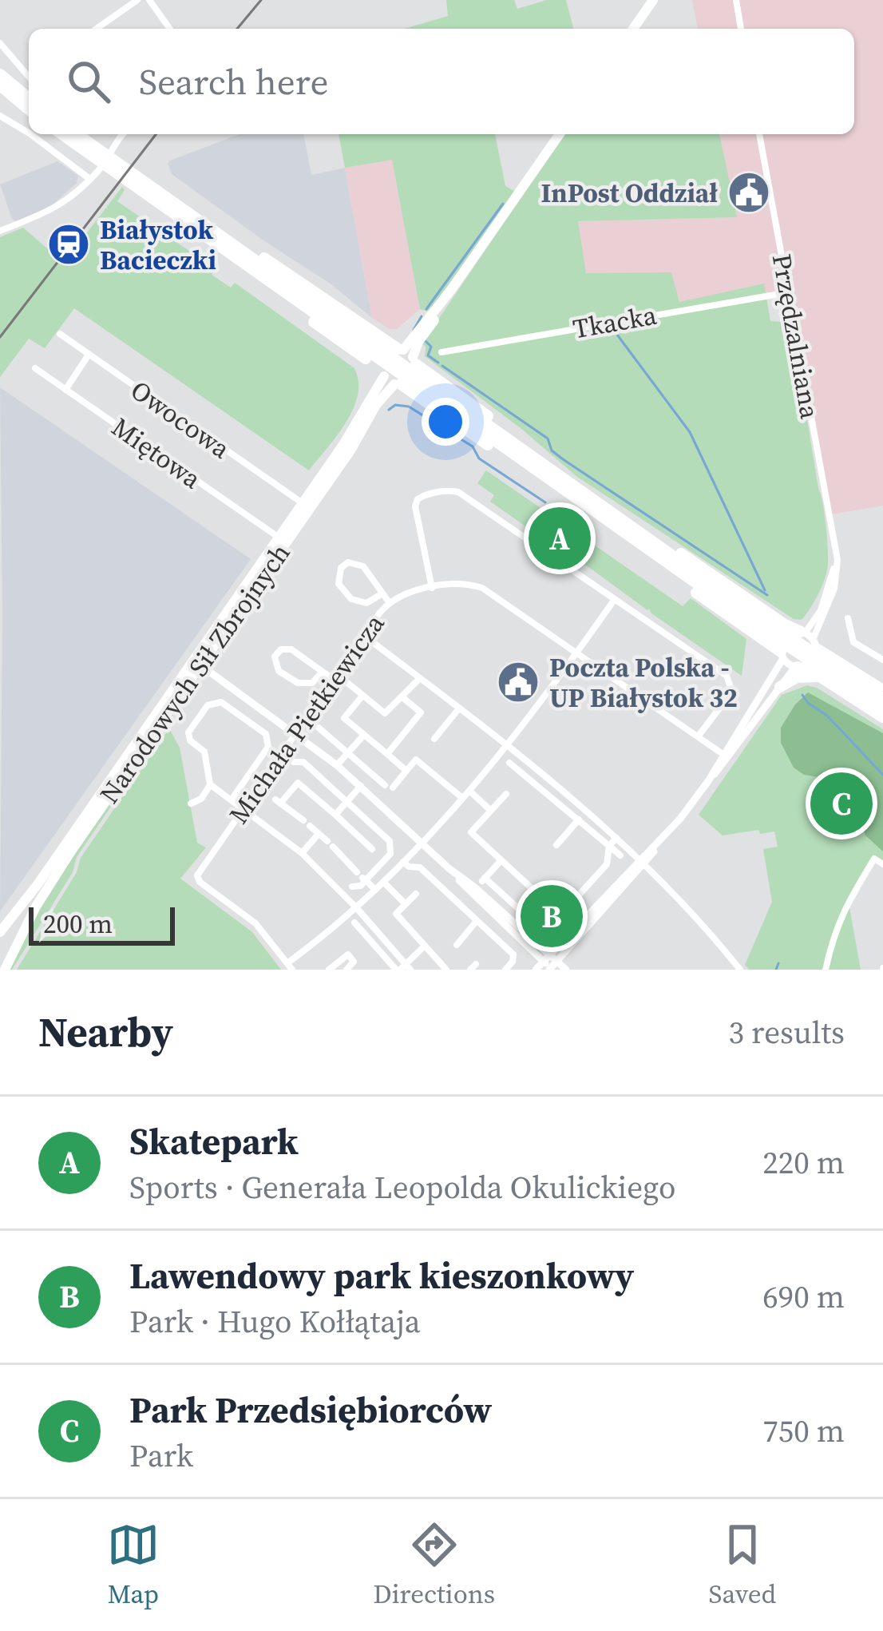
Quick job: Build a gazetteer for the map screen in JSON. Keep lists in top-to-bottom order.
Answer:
{
  "streets": {
    "main road": ["Narodowych Sił Zbrojnych"],
    "street": [
      "Tkacka",
      "Przędzalniana",
      "Owocowa",
      "Miętowa",
      "Michała Pietkiewicza"
    ]
  },
  "crossings": [
    ["Tkacka", "Przędzalniana"],
    ["Owocowa", "Narodowych Sił Zbrojnych"],
    ["Miętowa", "Narodowych Sił Zbrojnych"]
  ],
  "places": {
    "public building": ["InPost Oddział", "Poczta Polska - UP Białystok 32"],
    "station": ["Białystok Bacieczki"]
  },
  "scale_bar": "200 m",
  "page": {
    "search": "Search here",
    "pins": ["A", "C", "B"],
    "scale": "200 m",
    "heading": ["Nearby", "3 results"],
    "list": [
      {
        "mark": "A",
        "name": "Skatepark",
        "note": "Sports · Generała Leopolda Okulickiego",
        "value": "220 m"
      },
      {
        "mark": "B",
        "name": "Lawendowy park kieszonkowy",
        "note": "Park · Hugo Kołłątaja",
        "value": "690 m"
      },
      {
        "mark": "C",
        "name": "Park Przedsiębiorców",
        "note": "Park",
        "value": "750 m"
      }
    ],
    "nav": ["Map", "Directions", "Saved"]
  }
}
